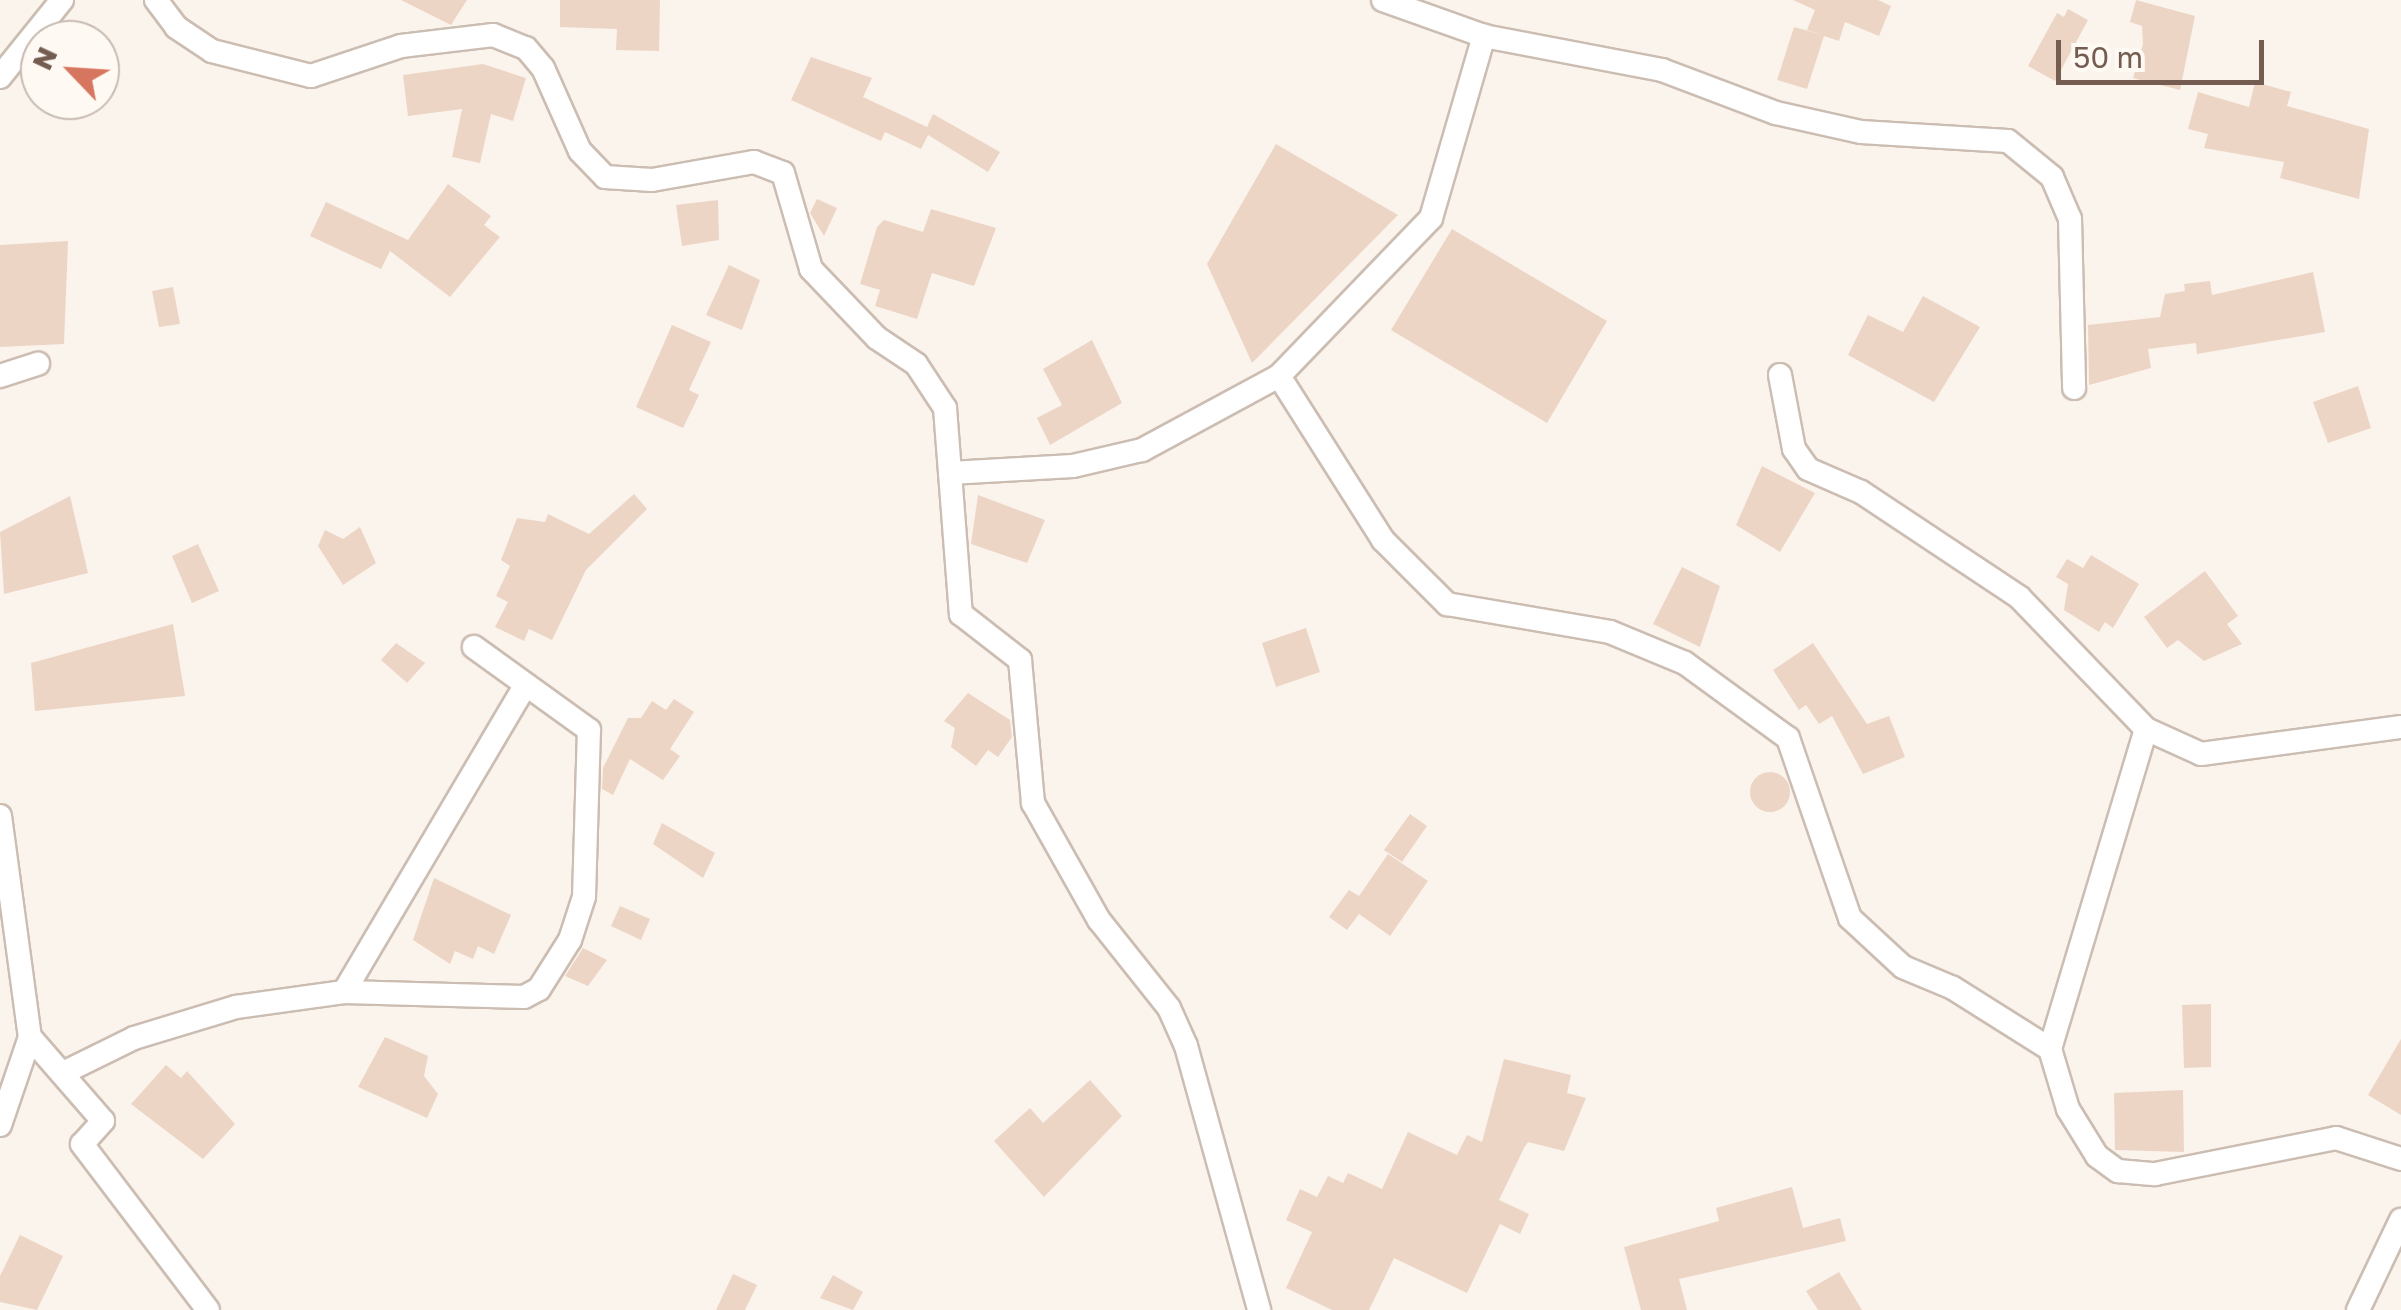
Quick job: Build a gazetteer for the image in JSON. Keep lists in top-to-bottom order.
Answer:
{
  "scale_bar": "50 m",
  "north": "top left"
}
